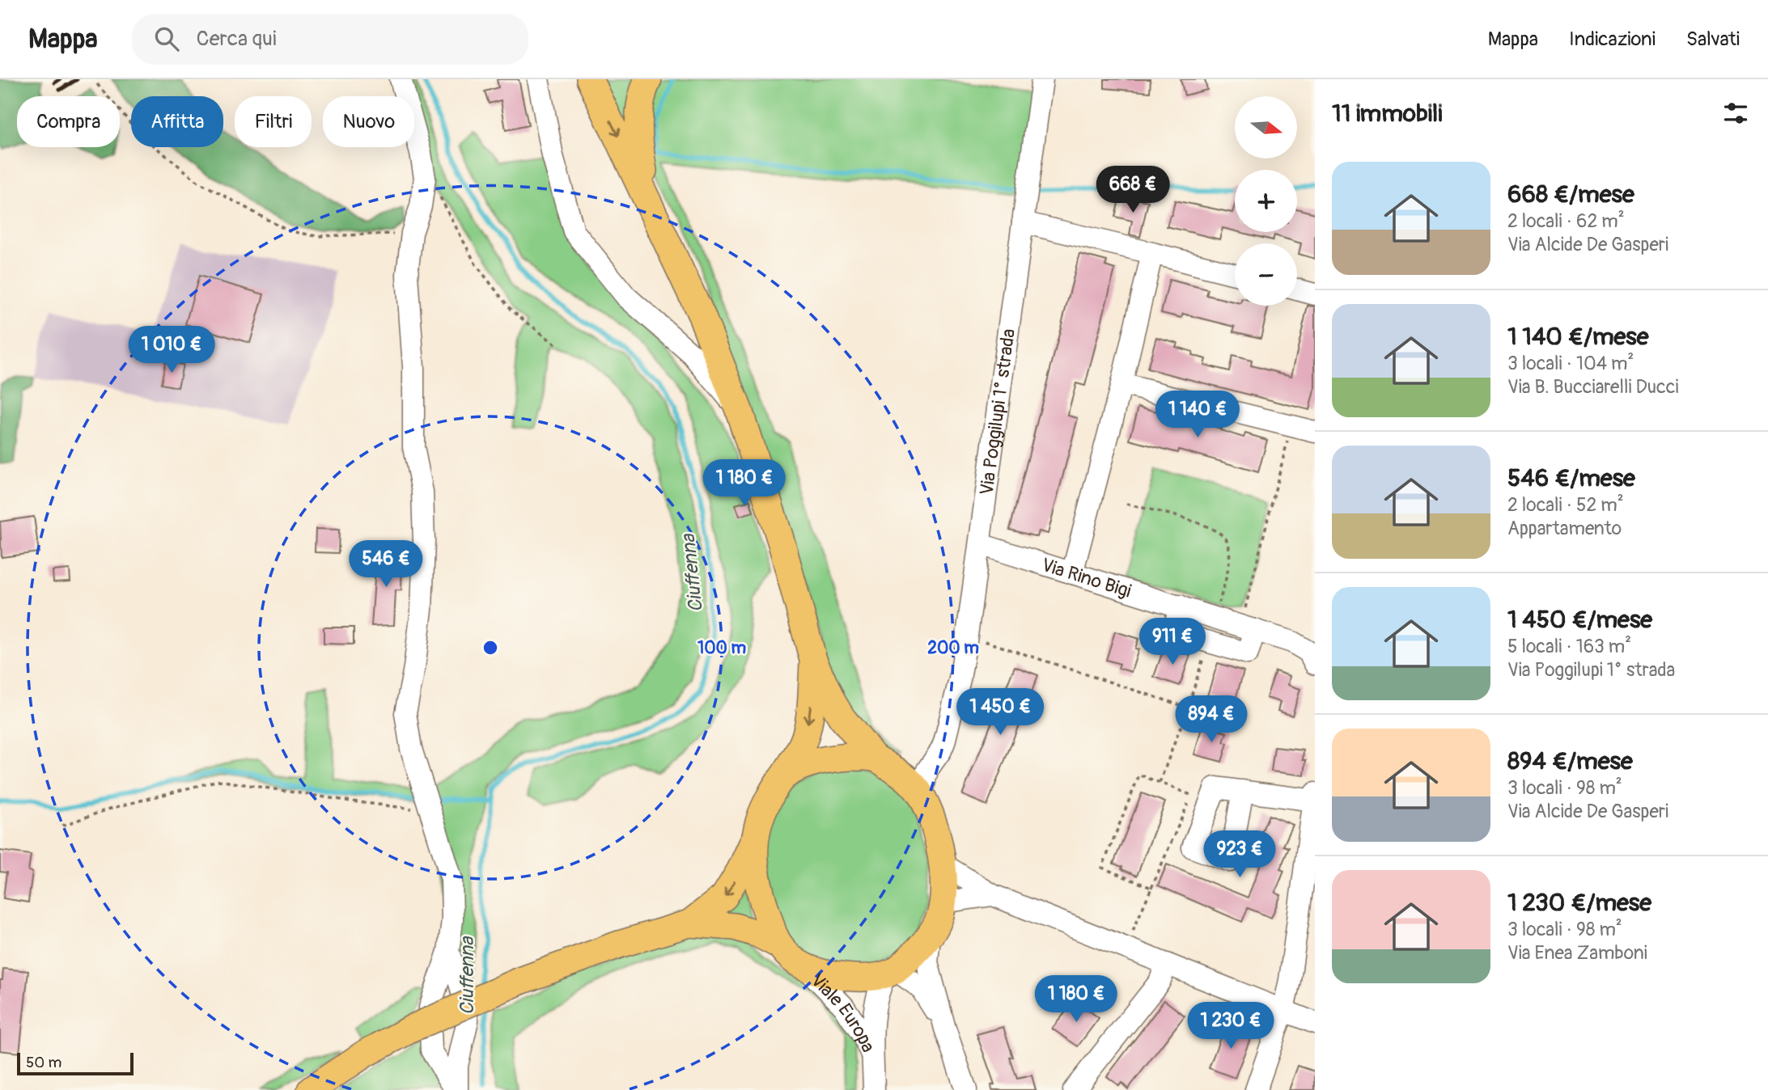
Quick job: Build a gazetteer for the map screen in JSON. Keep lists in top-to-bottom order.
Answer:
{
  "streets": {
    "street": ["Via Poggilupi 1° strada", "Via Rino Bigi", "Viale Europa"]
  },
  "crossings": [
    ["Via Poggilupi 1° strada", "Via Rino Bigi"]
  ],
  "water": ["Ciuffenna"],
  "scale_bar": "50 m",
  "north": "right",
  "page": {
    "header": "Mappa",
    "search": "Cerca qui",
    "nav": ["Mappa", "Indicazioni", "Salvati"],
    "heading": "11 immobili",
    "map_buttons": ["+", "−"],
    "chip": [
      "Compra",
      "Affitta",
      "Filtri",
      "Nuovo"
    ],
    "list": [
      {
        "name": "668 €/mese",
        "note": "2 locali · 62 m² · Via Alcide De Gasperi"
      },
      {
        "name": "1 140 €/mese",
        "note": "3 locali · 104 m² · Via B. Bucciarelli Ducci"
      },
      {
        "name": "546 €/mese",
        "note": "2 locali · 52 m² · Appartamento"
      },
      {
        "name": "1 450 €/mese",
        "note": "5 locali · 163 m² · Via Poggilupi 1° strada"
      },
      {
        "name": "894 €/mese",
        "note": "3 locali · 98 m² · Via Alcide De Gasperi"
      },
      {
        "name": "1 230 €/mese",
        "note": "3 locali · 98 m² · Via Enea Zamboni"
      }
    ],
    "price": [
      "668 €",
      "1 010 €",
      "1 140 €",
      "1 180 €",
      "546 €",
      "911 €",
      "1 450 €",
      "894 €",
      "923 €",
      "1 180 €",
      "1 230 €"
    ],
    "scale": "50 m"
  },
  "rings": ["100 m", "200 m"]
}
